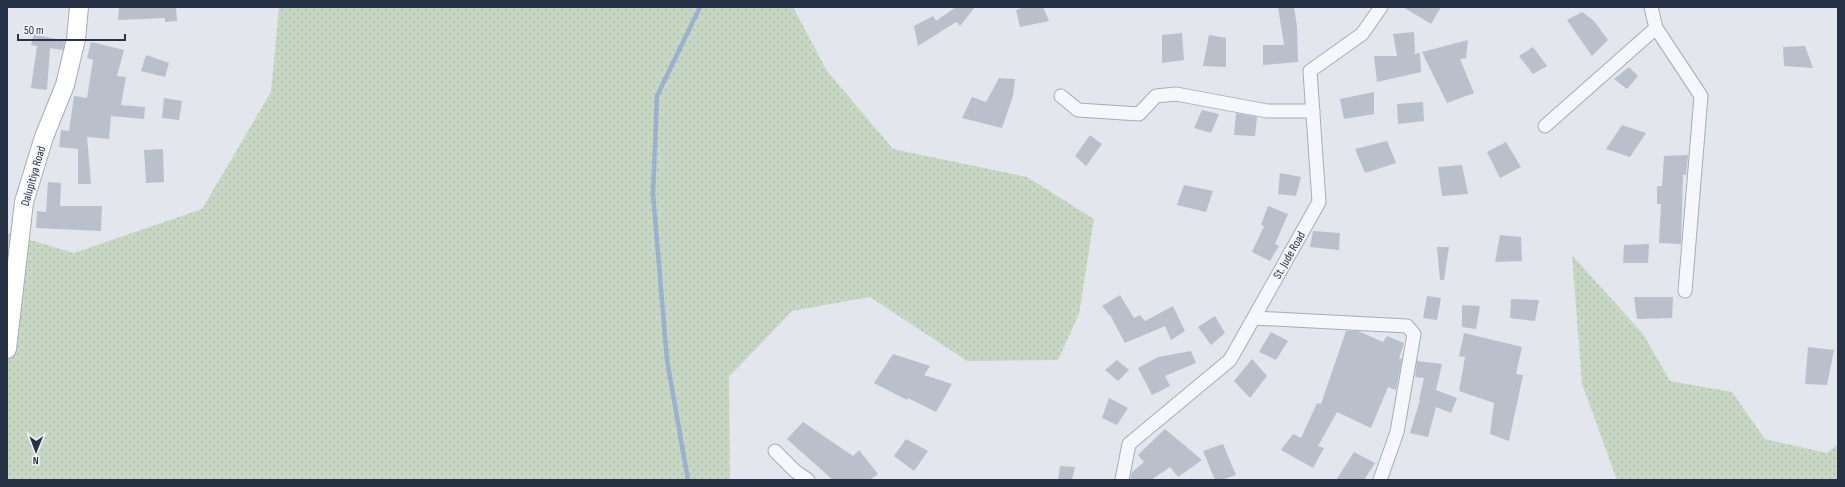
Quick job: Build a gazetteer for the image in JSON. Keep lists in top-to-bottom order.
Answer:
{
  "streets": {
    "street": ["Dalupitiya Road", "St. Jude Road"]
  },
  "scale_bar": "50 m",
  "north": "bottom"
}
